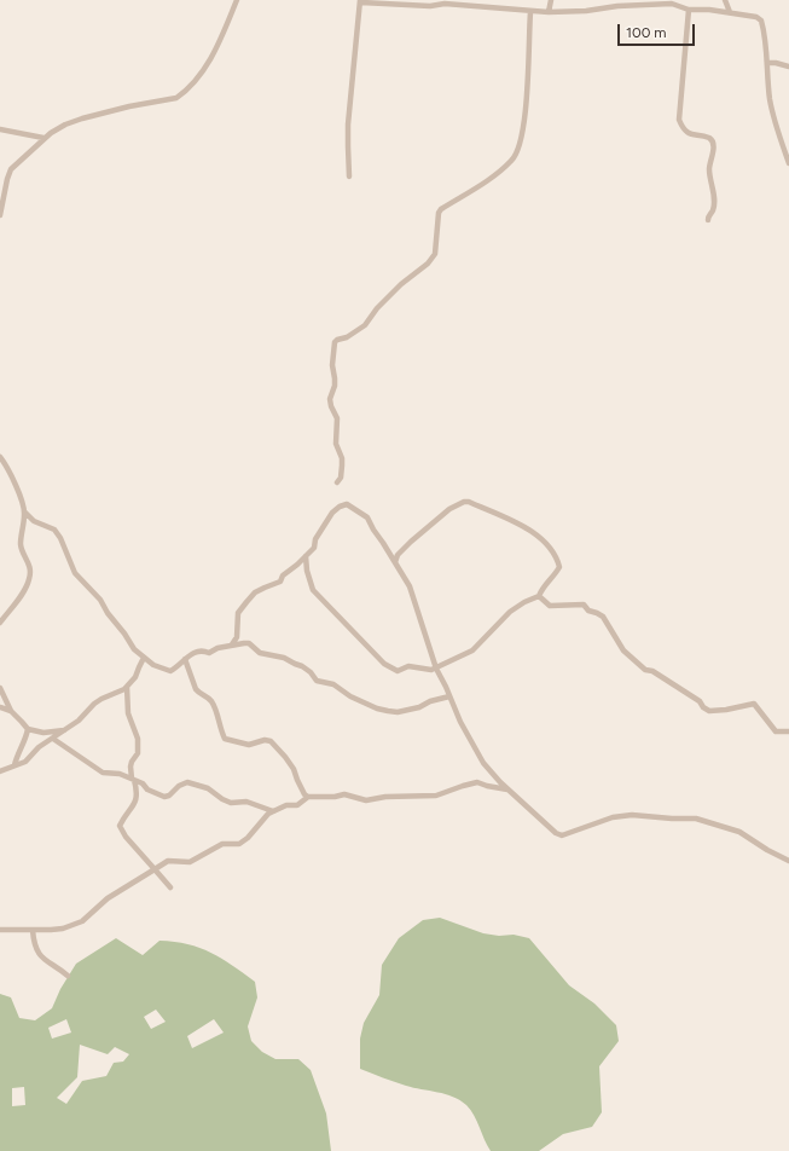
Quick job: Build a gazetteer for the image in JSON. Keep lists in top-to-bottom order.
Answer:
{
  "scale_bar": "100 m"
}
